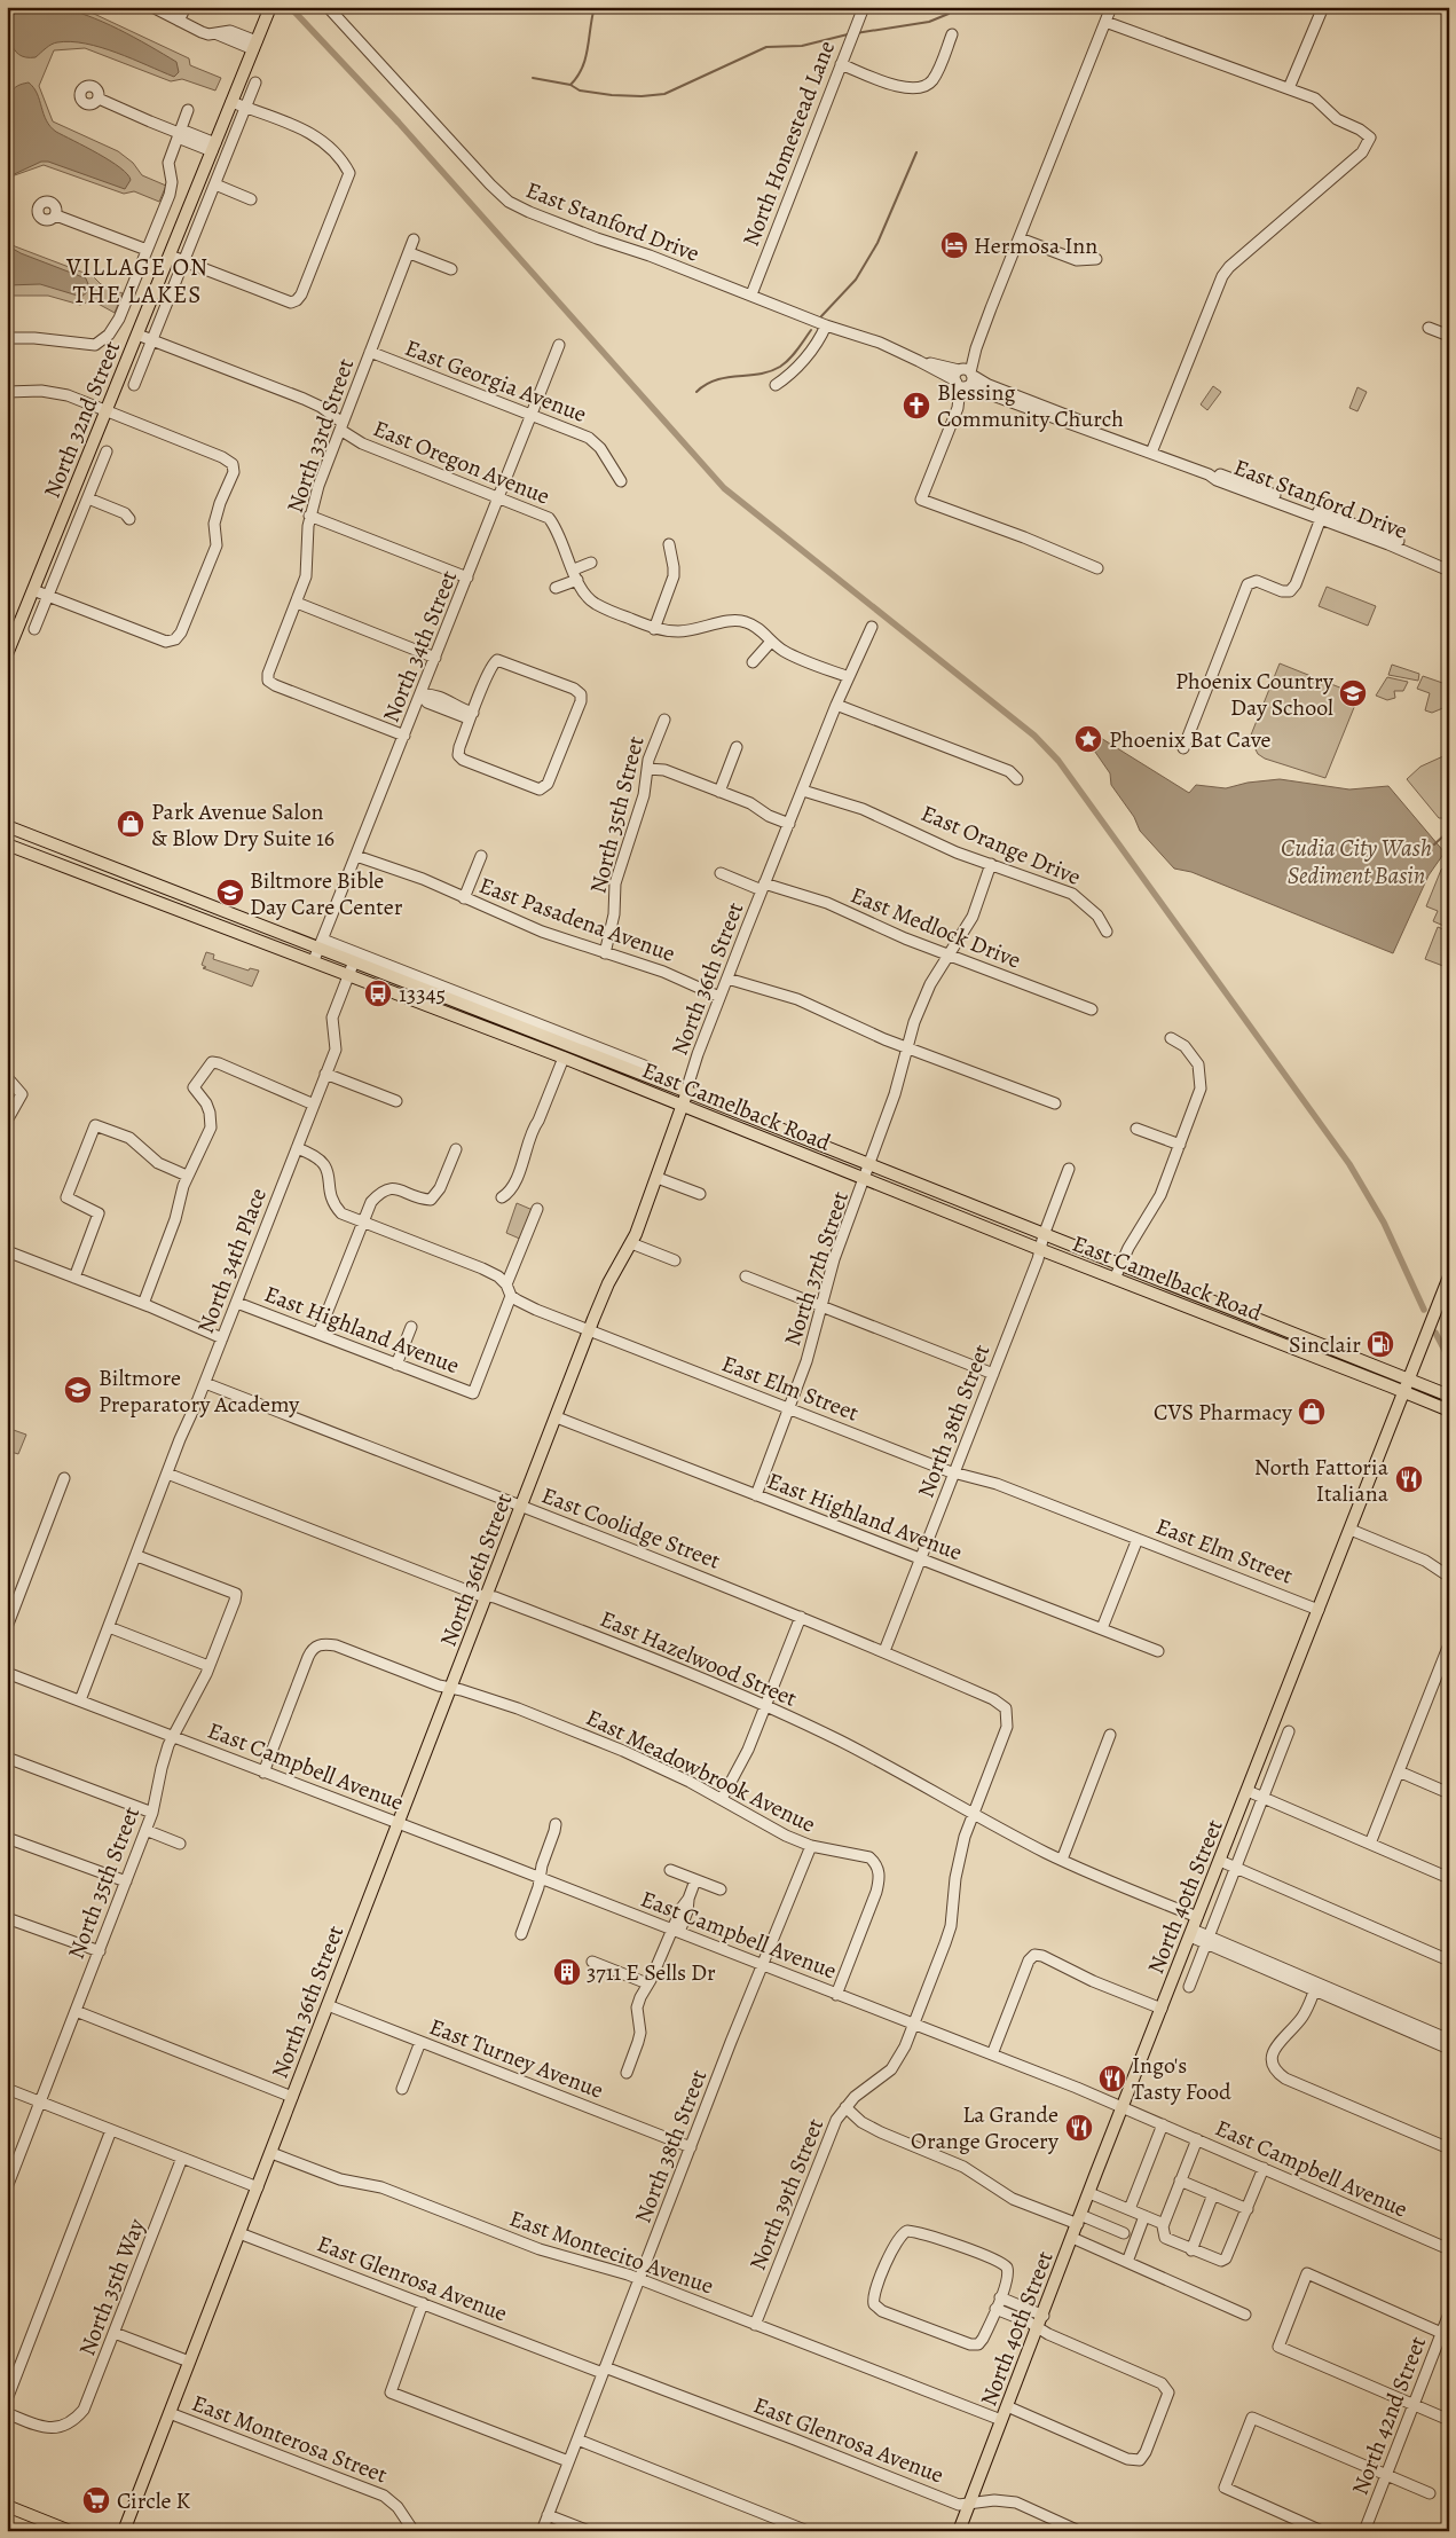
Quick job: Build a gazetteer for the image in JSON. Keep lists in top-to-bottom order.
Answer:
{
  "streets": {
    "main road": [
      "North 32nd Street",
      "North 36th Street",
      "East Camelback Road",
      "North 40th Street"
    ],
    "street": [
      "North Homestead Lane",
      "East Stanford Drive",
      "East Georgia Avenue",
      "North 33rd Street",
      "East Oregon Avenue",
      "North 34th Street",
      "North 35th Street",
      "East Orange Drive",
      "East Pasadena Avenue",
      "East Medlock Drive",
      "North 34th Place",
      "North 37th Street",
      "East Highland Avenue",
      "East Elm Street",
      "North 38th Street",
      "East Coolidge Street",
      "East Hazelwood Street",
      "East Campbell Avenue",
      "East Meadowbrook Avenue",
      "East Turney Avenue",
      "North 39th Street",
      "East Montecito Avenue",
      "East Glenrosa Avenue",
      "North 35th Way",
      "North 42nd Street",
      "East Monterosa Street"
    ]
  },
  "crossings": [
    ["North Homestead Lane", "East Stanford Drive"],
    ["East Georgia Avenue", "North 33rd Street"],
    ["East Georgia Avenue", "North 34th Street"],
    ["North 32nd Street", "East Oregon Avenue"],
    ["North 33rd Street", "East Oregon Avenue"],
    ["North 33rd Street", "North 34th Street"],
    ["East Oregon Avenue", "North 34th Street"],
    ["East Oregon Avenue", "North 36th Street"],
    ["North 34th Street", "East Pasadena Avenue"],
    ["North 34th Street", "East Camelback Road"],
    ["North 35th Street", "East Pasadena Avenue"],
    ["North 35th Street", "North 34th Place"],
    ["North 35th Street", "East Campbell Avenue"],
    ["East Orange Drive", "North 36th Street"],
    ["East Orange Drive", "North 37th Street"],
    ["East Pasadena Avenue", "North 36th Street"],
    ["East Medlock Drive", "North 36th Street"],
    ["East Medlock Drive", "North 37th Street"],
    ["North 36th Street", "East Camelback Road"],
    ["North 36th Street", "East Highland Avenue"],
    ["North 36th Street", "East Elm Street"],
    ["North 36th Street", "East Coolidge Street"],
    ["North 36th Street", "East Hazelwood Street"],
    ["North 36th Street", "East Campbell Avenue"],
    ["North 36th Street", "East Meadowbrook Avenue"],
    ["North 36th Street", "East Turney Avenue"],
    ["North 36th Street", "East Montecito Avenue"],
    ["North 36th Street", "East Glenrosa Avenue"],
    ["North 36th Street", "East Monterosa Street"],
    ["East Camelback Road", "North 34th Place"],
    ["East Camelback Road", "North 37th Street"],
    ["East Camelback Road", "North 38th Street"],
    ["East Camelback Road", "North 40th Street"],
    ["North 34th Place", "East Highland Avenue"],
    ["North 34th Place", "East Coolidge Street"],
    ["North 34th Place", "East Hazelwood Street"],
    ["North 34th Place", "East Campbell Avenue"],
    ["North 37th Street", "East Highland Avenue"],
    ["North 37th Street", "East Elm Street"],
    ["East Highland Avenue", "East Elm Street"],
    ["East Highland Avenue", "North 38th Street"],
    ["East Elm Street", "North 38th Street"],
    ["East Elm Street", "North 40th Street"],
    ["North 38th Street", "East Coolidge Street"],
    ["North 38th Street", "East Campbell Avenue"],
    ["North 38th Street", "East Meadowbrook Avenue"],
    ["North 38th Street", "East Turney Avenue"],
    ["North 38th Street", "East Montecito Avenue"],
    ["North 38th Street", "East Glenrosa Avenue"],
    ["East Coolidge Street", "North 39th Street"],
    ["East Hazelwood Street", "North 40th Street"],
    ["East Hazelwood Street", "North 39th Street"],
    ["East Campbell Avenue", "East Meadowbrook Avenue"],
    ["East Campbell Avenue", "North 40th Street"],
    ["East Campbell Avenue", "North 39th Street"],
    ["North 40th Street", "East Montecito Avenue"],
    ["North 40th Street", "East Glenrosa Avenue"],
    ["North 39th Street", "East Montecito Avenue"]
  ],
  "districts": ["VILLAGE ON THE LAKES"],
  "water": ["Cudia City Wash Sediment Basin"],
  "places": {
    "hotel": ["Hermosa Inn"],
    "church": ["Blessing Community Church"],
    "school or university": ["Phoenix Country Day School", "Biltmore Bible Day Care Center", "Biltmore Preparatory Academy"],
    "place": ["Phoenix Bat Cave"],
    "shop": ["Park Avenue Salon & Blow Dry Suite 16", "CVS Pharmacy"],
    "bus stop": ["13345"],
    "fuel station": ["Sinclair"],
    "restaurant": ["North Fattoria Italiana", "Ingo's Tasty Food", "La Grande Orange Grocery"],
    "building": ["3711 E Sells Dr"],
    "supermarket": ["Circle K"]
  }
}
